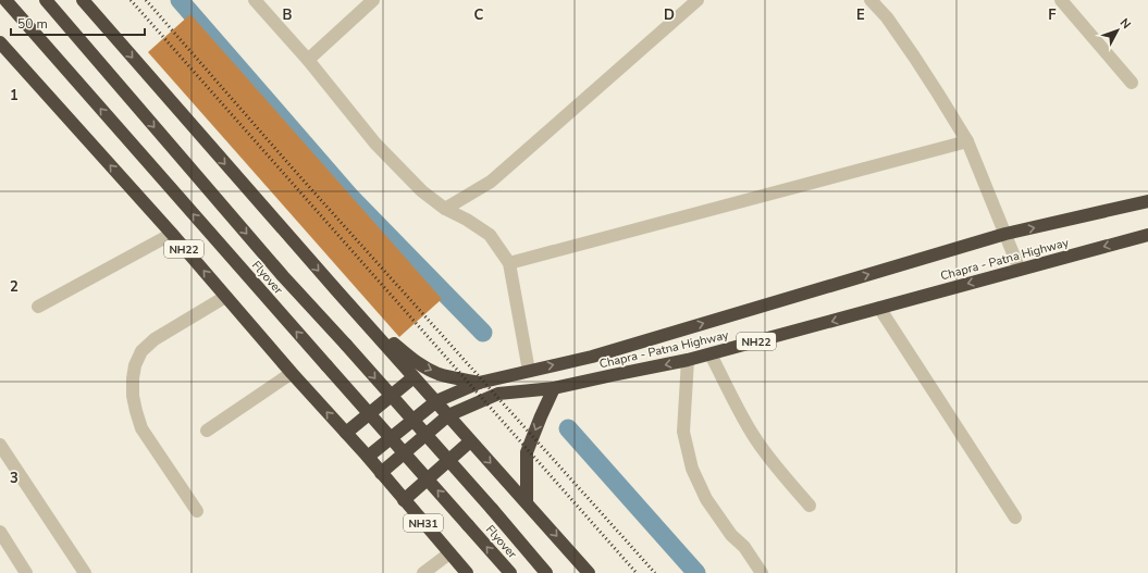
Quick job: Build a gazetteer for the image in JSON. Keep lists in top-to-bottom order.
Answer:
{
  "streets": {
    "highway": [
      "NH22",
      "Chapra - Patna Highway",
      "Flyover",
      "NH31"
    ]
  },
  "crossings": [
    ["NH22", "Chapra - Patna Highway"],
    ["NH22", "NH31"],
    ["Chapra - Patna Highway", "NH31"]
  ],
  "scale_bar": "50 m",
  "north": "top right",
  "grid": {
    "columns": [
      "B",
      "C",
      "D",
      "E",
      "F"
    ],
    "rows": ["1", "2", "3"]
  }
}
